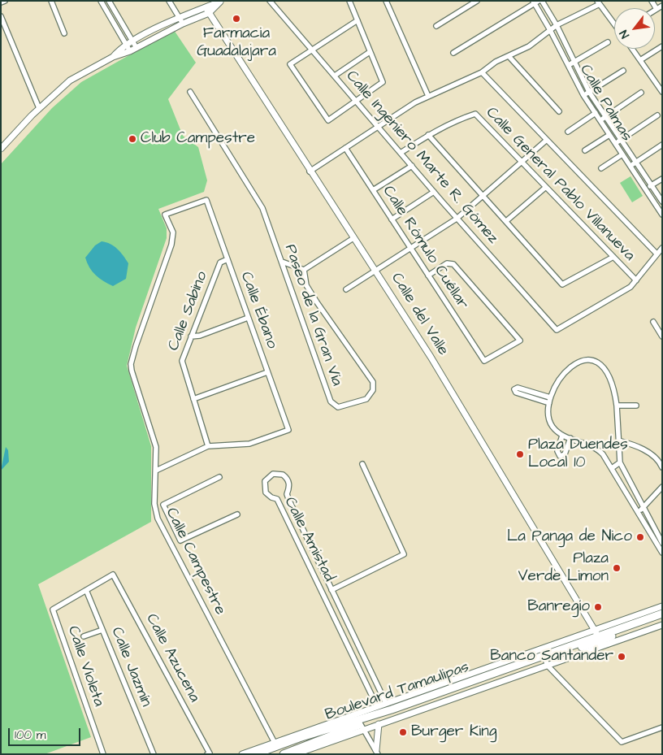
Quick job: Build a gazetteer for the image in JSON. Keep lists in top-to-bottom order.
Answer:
{
  "streets": {
    "main road": ["Boulevard Tamaulipas"],
    "street": [
      "Calle Palmas",
      "Calle Ingeniero Marte R. Gómez",
      "Calle General Pablo Villanueva",
      "Calle Rómulo Cuéllar",
      "Calle Ébano",
      "Calle Sabino",
      "Calle del Valle",
      "Paseo de la Gran Vía",
      "Calle Amistad",
      "Calle Campestre",
      "Calle Azucena",
      "Calle Violeta",
      "Calle Jazmín"
    ]
  },
  "crossings": [
    ["Calle Ingeniero Marte R. Gómez", "Calle General Pablo Villanueva"],
    ["Calle Ébano", "Calle Sabino"],
    ["Calle Ébano", "Calle Campestre"],
    ["Calle del Valle", "Boulevard Tamaulipas"],
    ["Calle Azucena", "Calle Violeta"],
    ["Calle Azucena", "Calle Jazmín"],
    ["Calle Violeta", "Calle Jazmín"]
  ],
  "places": [
    "Farmacia Guadalajara",
    "Club Campestre",
    "Plaza Duendes Local 10",
    "La Panga de Nico",
    "Plaza Verde Limon",
    "Banregio",
    "Banco Santander",
    "Burger King"
  ],
  "scale_bar": "100 m",
  "north": "bottom left"
}
